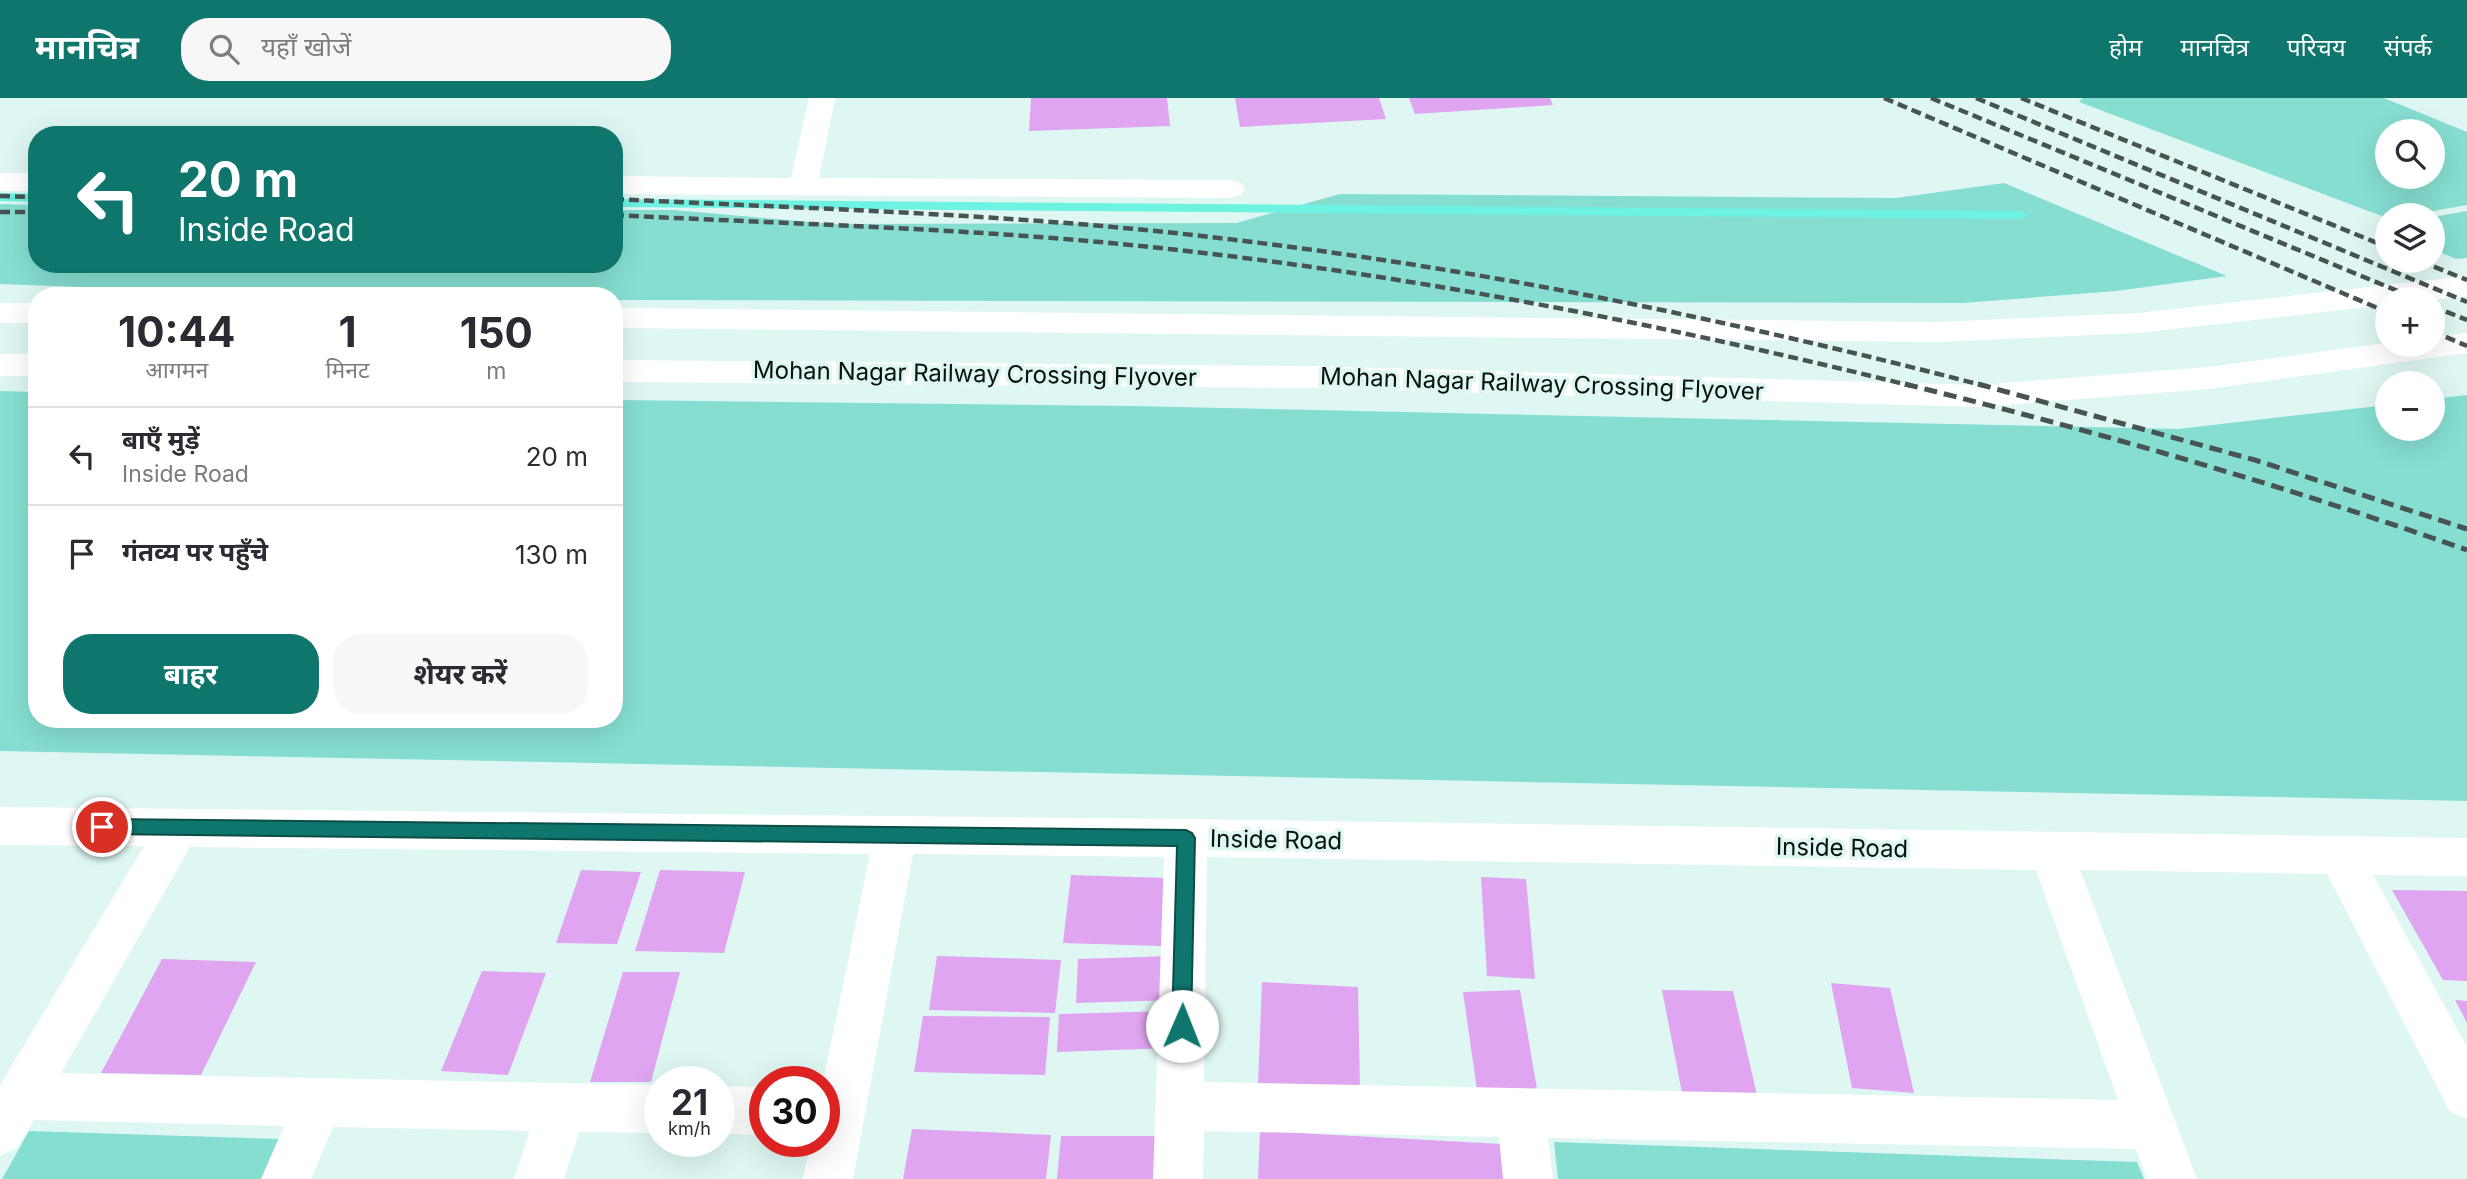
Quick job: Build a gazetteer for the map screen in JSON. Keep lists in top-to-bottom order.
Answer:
{
  "streets": {
    "street": ["Mohan Nagar Railway Crossing Flyover", "Inside Road"]
  },
  "page": {
    "header": "मानचित्र",
    "search": "यहाँ खोजें",
    "nav": [
      "होम",
      "मानचित्र",
      "परिचय",
      "संपर्क"
    ],
    "map_buttons": ["+", "−"],
    "turn": ["20 m", "Inside Road"],
    "eta": [
      "10:44",
      "आगमन",
      "1",
      "मिनट",
      "150",
      "m"
    ],
    "list": [
      {
        "name": "बाएँ मुड़ें",
        "note": "Inside Road",
        "value": "20 m"
      },
      {
        "name": "गंतव्य पर पहुँचे",
        "value": "130 m"
      }
    ],
    "buttons": ["बाहर", "शेयर करें"],
    "speed": "21 km/h",
    "limit": "30"
  }
}
